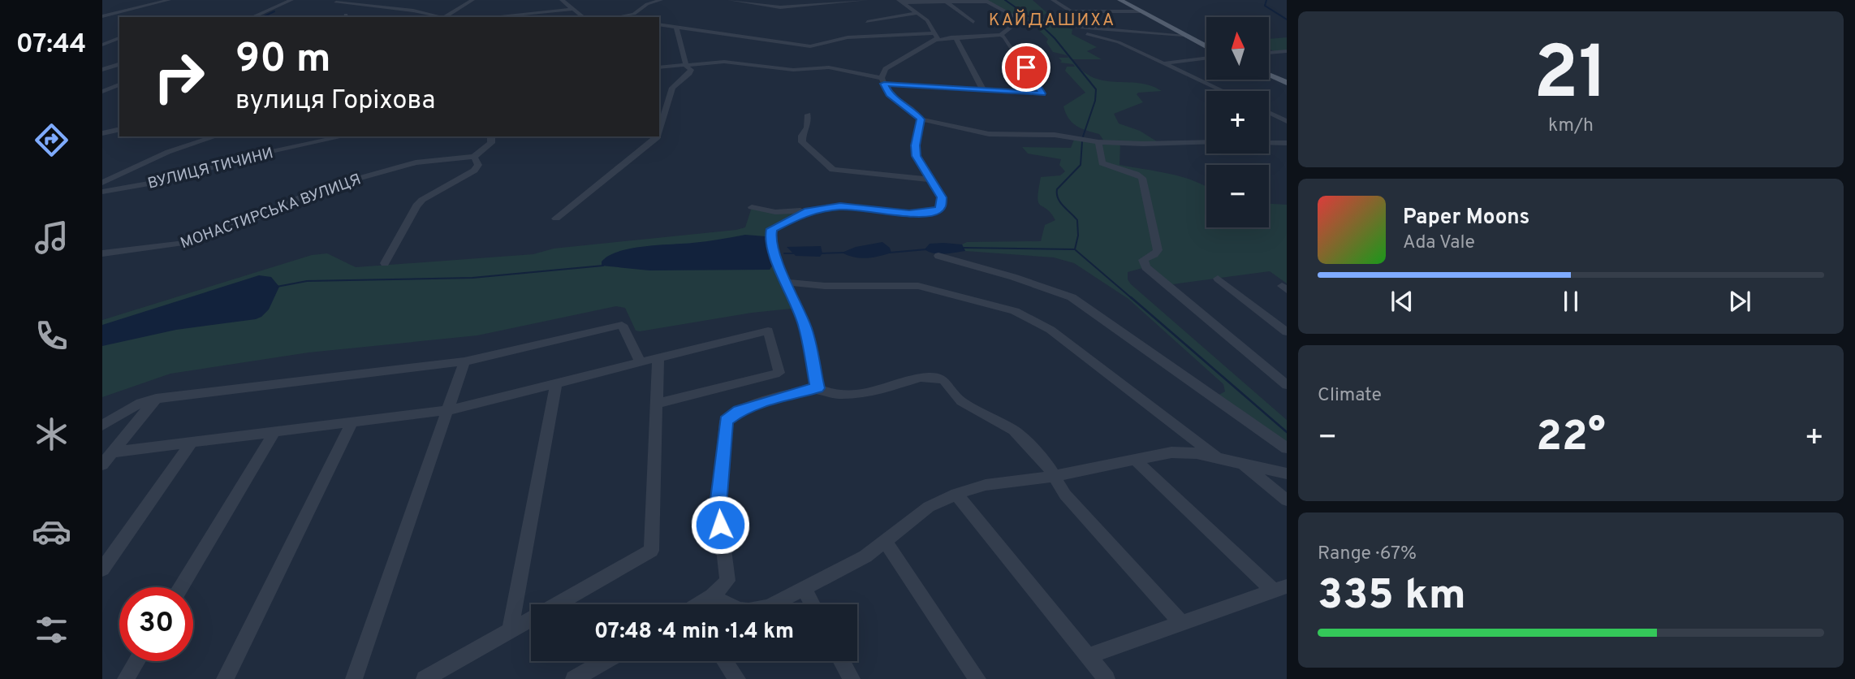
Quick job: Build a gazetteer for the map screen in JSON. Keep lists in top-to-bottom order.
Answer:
{
  "streets": {
    "street": ["ВУЛИЦЯ ТИЧИНИ", "МОНАСТИРСЬКА ВУЛИЦЯ"]
  },
  "districts": ["КАЙДАШИХА"],
  "north": "top",
  "page": {
    "tabs": "07:44",
    "tile": [
      ["21", "km/h"],
      "Climate",
      ["Range · 67%", "335 km"]
    ],
    "map_buttons": ["+", "−"],
    "turn": ["90 m", "вулиця Горіхова"],
    "song": ["Paper Moons", "Ada Vale"],
    "heat": ["−", "22°", "+"],
    "limit": "30",
    "trip": "07:48 · 4 min · 1.4 km"
  }
}
